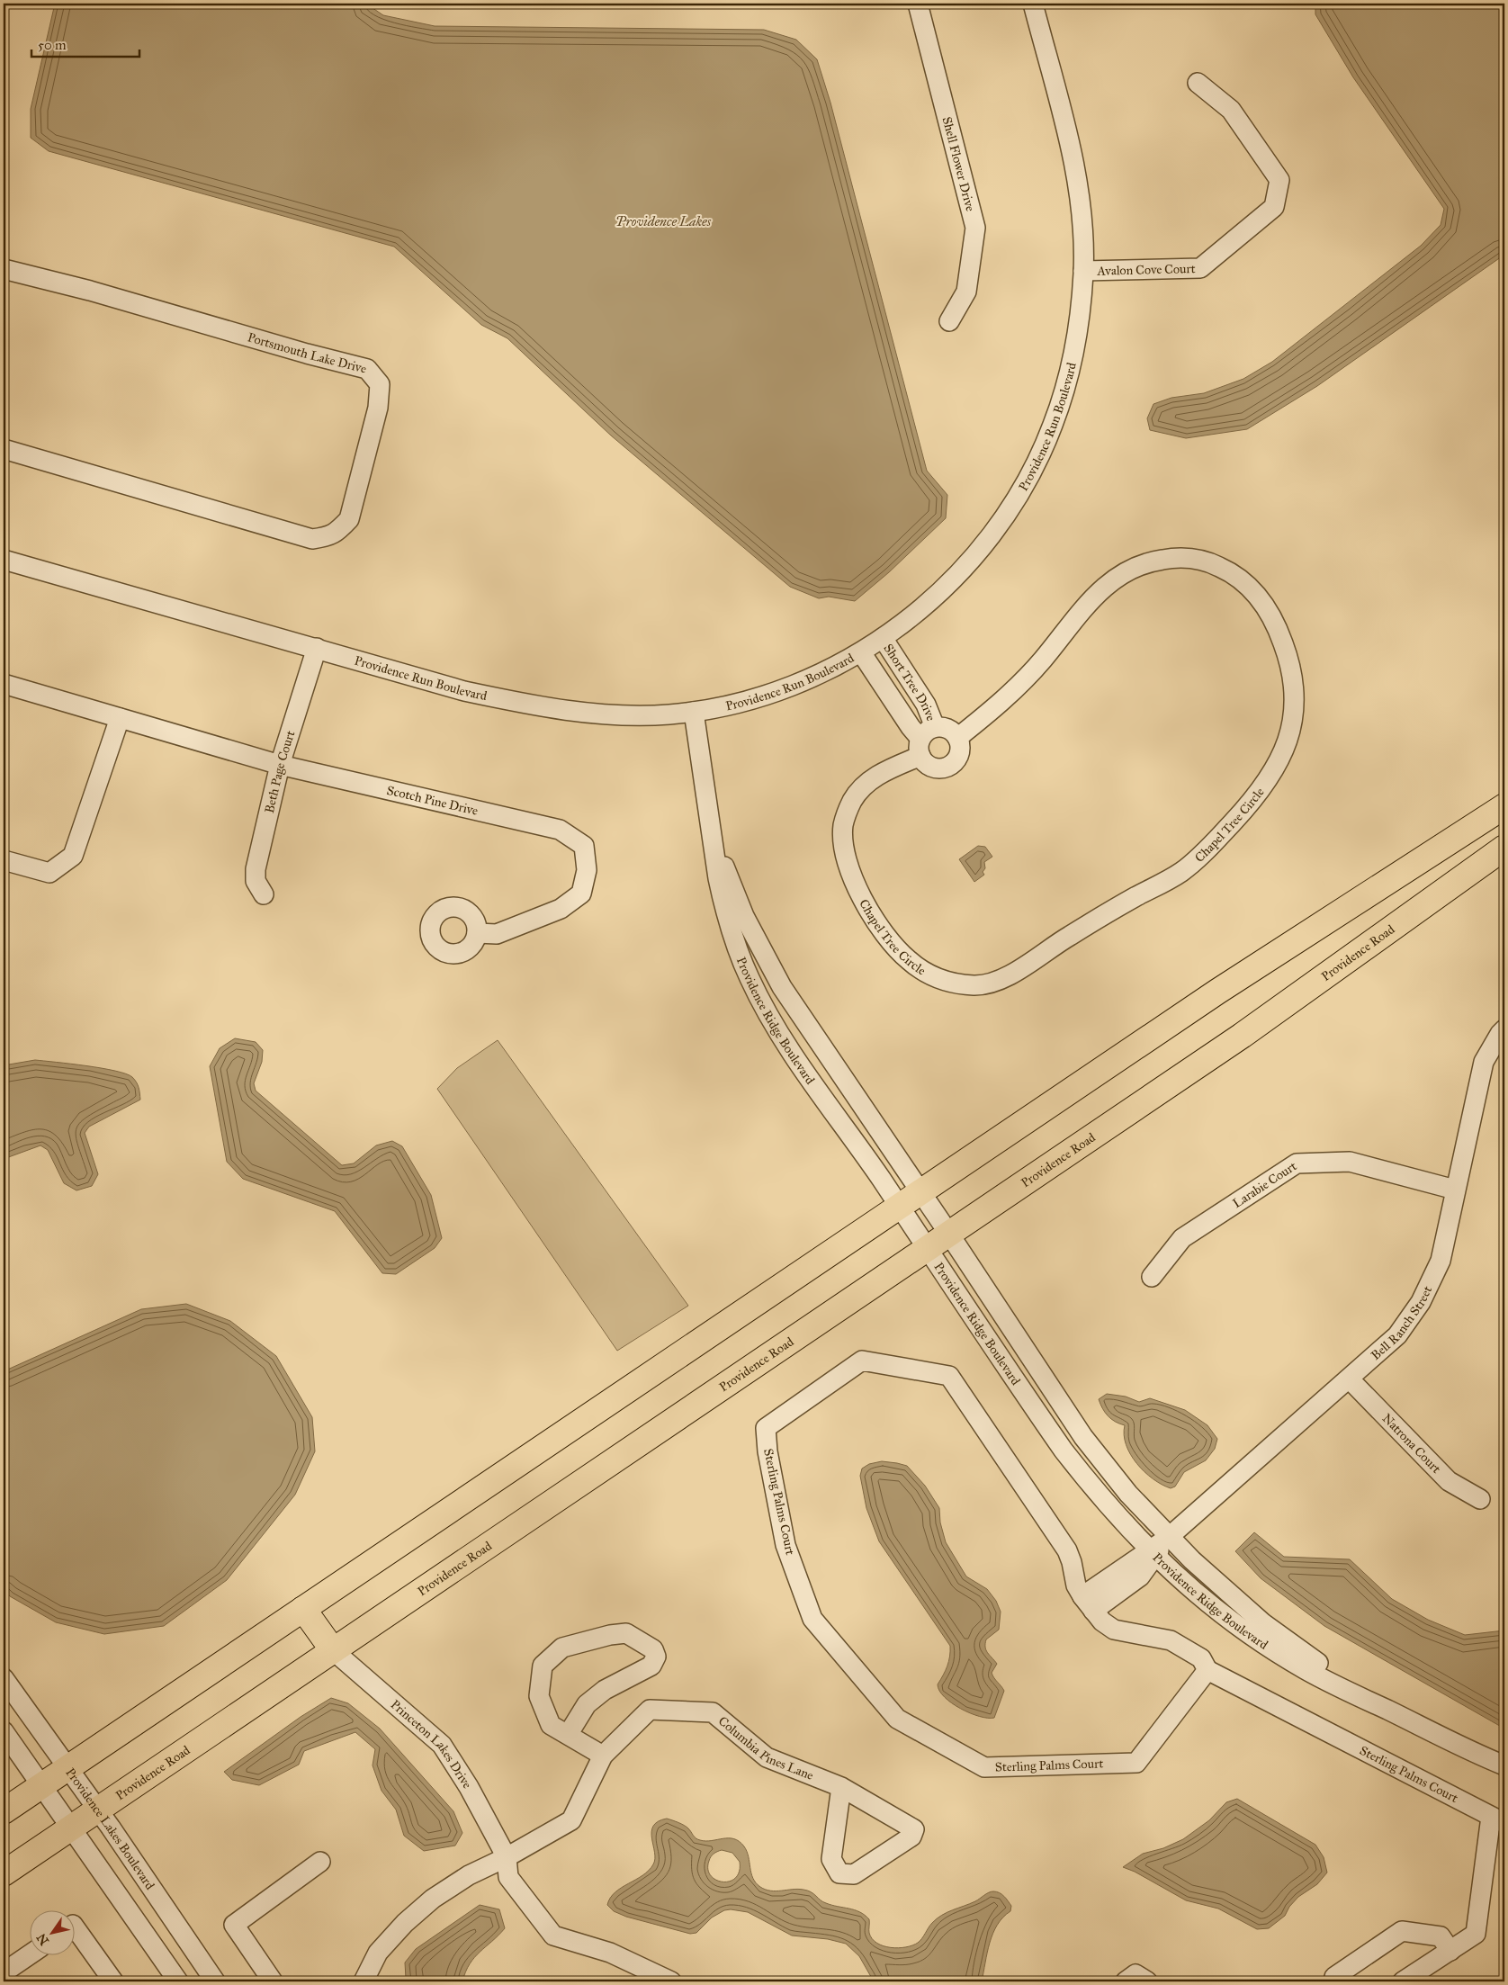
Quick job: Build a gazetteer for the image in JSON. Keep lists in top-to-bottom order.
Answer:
{
  "streets": {
    "main road": ["Providence Road"],
    "street": [
      "Shell Flower Drive",
      "Avalon Cove Court",
      "Portsmouth Lake Drive",
      "Providence Run Boulevard",
      "Short Tree Drive",
      "Beth Page Court",
      "Scotch Pine Drive",
      "Chapel Tree Circle",
      "Providence Ridge Boulevard",
      "Larabie Court",
      "Bell Ranch Street",
      "Natrona Court",
      "Sterling Palms Court",
      "Princeton Lakes Drive",
      "Columbia Pines Lane",
      "Providence Lakes Boulevard"
    ]
  },
  "crossings": [
    ["Avalon Cove Court", "Providence Run Boulevard"],
    ["Providence Run Boulevard", "Short Tree Drive"],
    ["Providence Run Boulevard", "Beth Page Court"],
    ["Providence Run Boulevard", "Providence Ridge Boulevard"],
    ["Short Tree Drive", "Chapel Tree Circle"],
    ["Beth Page Court", "Scotch Pine Drive"],
    ["Providence Road", "Providence Ridge Boulevard"],
    ["Providence Road", "Princeton Lakes Drive"],
    ["Providence Road", "Providence Lakes Boulevard"],
    ["Providence Ridge Boulevard", "Bell Ranch Street"],
    ["Larabie Court", "Bell Ranch Street"],
    ["Bell Ranch Street", "Natrona Court"],
    ["Princeton Lakes Drive", "Columbia Pines Lane"]
  ],
  "water": ["Providence Lakes"],
  "scale_bar": "50 m",
  "north": "bottom left"
}
